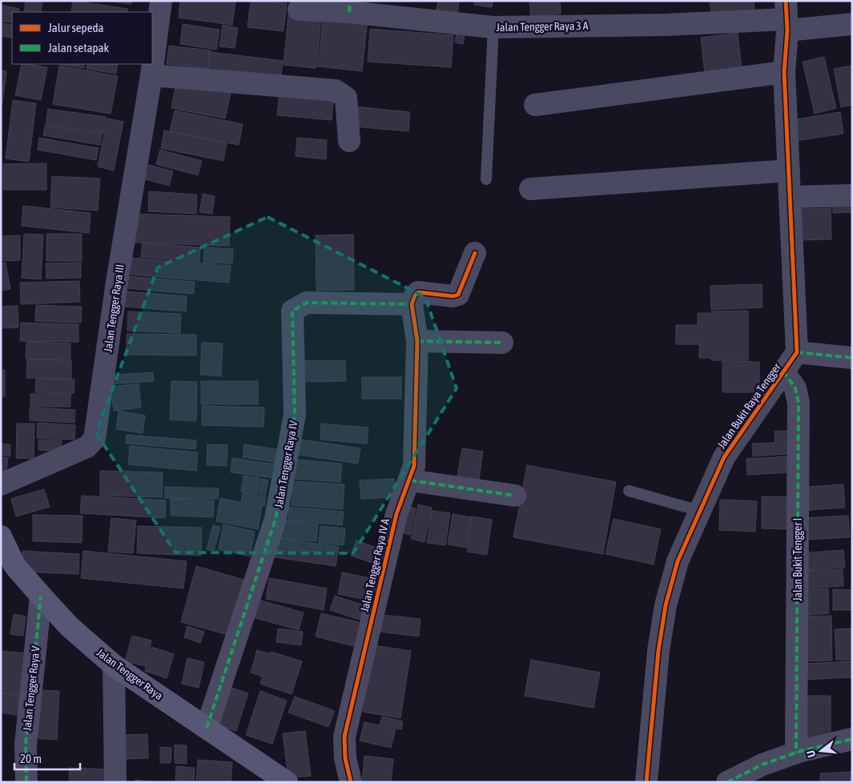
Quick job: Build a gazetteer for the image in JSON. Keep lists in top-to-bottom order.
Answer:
{
  "streets": {
    "main road": ["Jalan Tengger Raya"],
    "street": [
      "Jalan Tengger Raya 3 A",
      "Jalan Tengger Raya III",
      "Jalan Bukit Raya Tengger",
      "Jalan Tengger Raya IV",
      "Jalan Bukit Tengger I",
      "Jalan Tengger Raya IV A",
      "Jalan Tengger Raya V"
    ]
  },
  "crossings": [
    ["Jalan Bukit Raya Tengger", "Jalan Bukit Tengger I"],
    ["Jalan Tengger Raya IV", "Jalan Tengger Raya IV A"],
    ["Jalan Tengger Raya IV", "Jalan Tengger Raya"],
    ["Jalan Tengger Raya", "Jalan Tengger Raya V"]
  ],
  "legend": ["Jalur sepeda", "Jalan setapak"],
  "scale_bar": "20 m",
  "north": "left"
}
